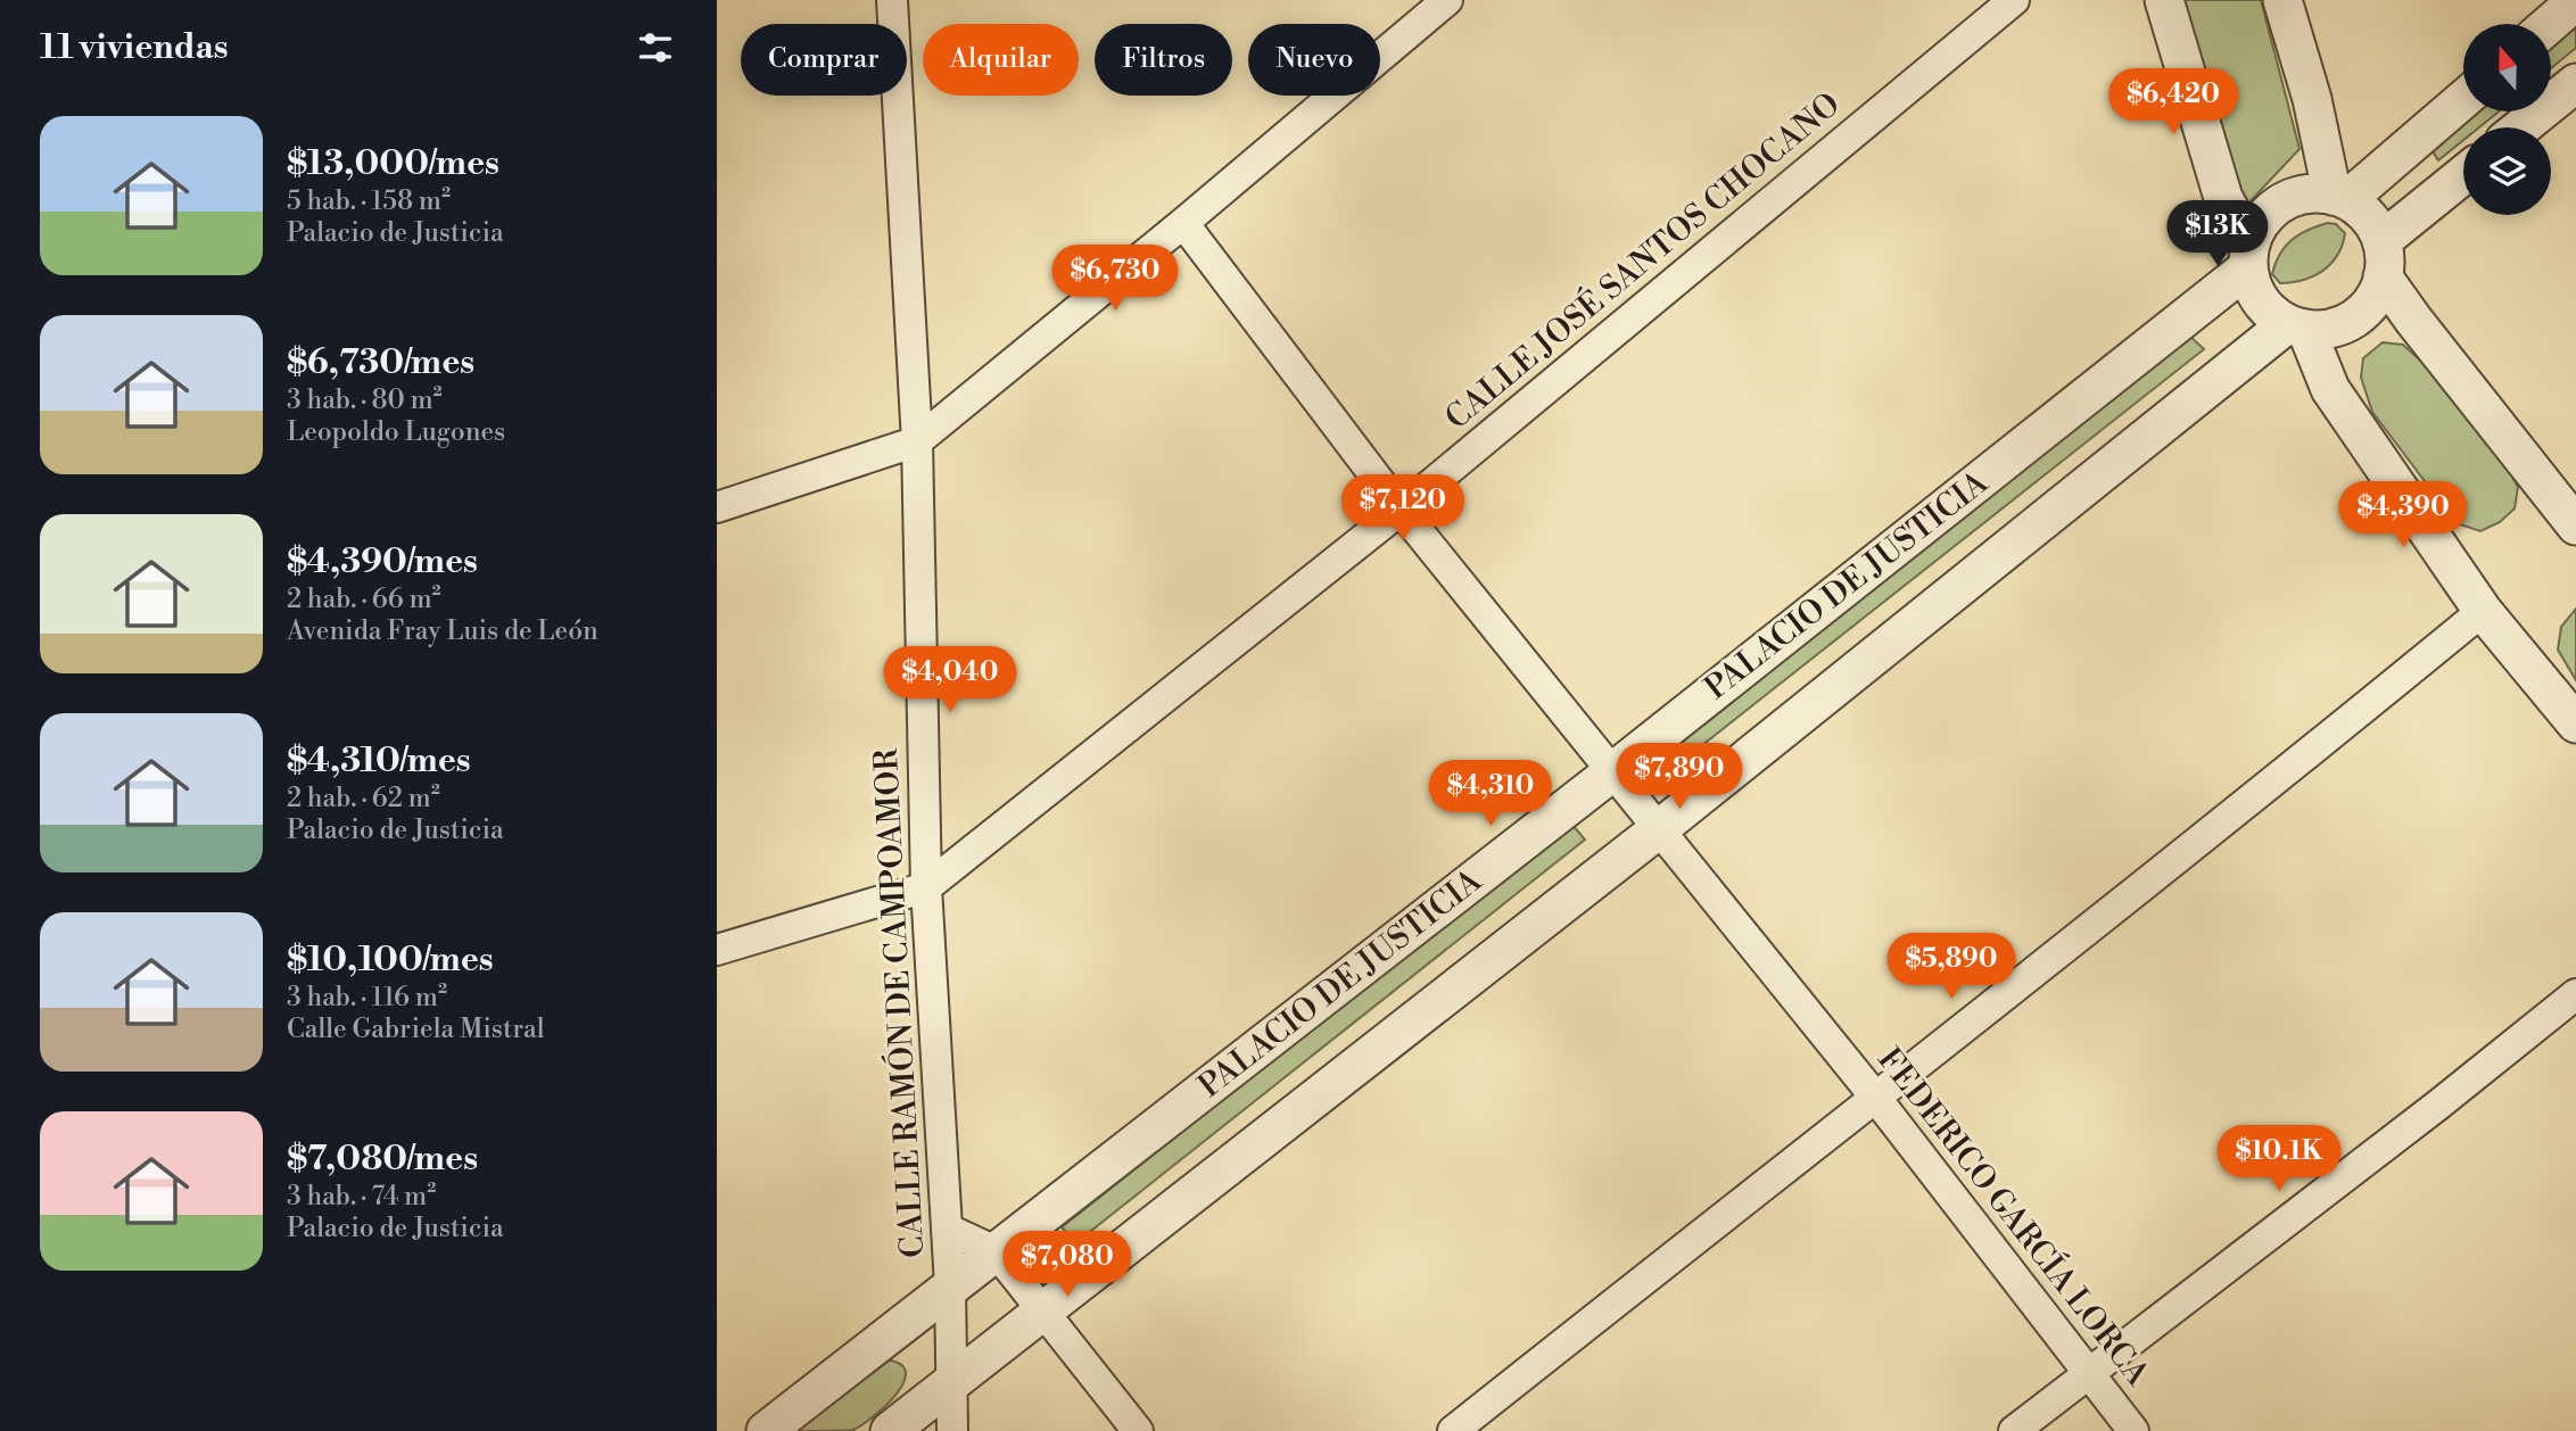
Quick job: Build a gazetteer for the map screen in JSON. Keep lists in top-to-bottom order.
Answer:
{
  "streets": {
    "street": [
      "CALLE JOSÉ SANTOS CHOCANO",
      "PALACIO DE JUSTICIA",
      "CALLE RAMÓN DE CAMPOAMOR",
      "FEDERICO GARCÍA LORCA"
    ]
  },
  "crossings": [
    ["CALLE JOSÉ SANTOS CHOCANO", "CALLE RAMÓN DE CAMPOAMOR"],
    ["CALLE JOSÉ SANTOS CHOCANO", "FEDERICO GARCÍA LORCA"],
    ["PALACIO DE JUSTICIA", "CALLE RAMÓN DE CAMPOAMOR"],
    ["PALACIO DE JUSTICIA", "FEDERICO GARCÍA LORCA"]
  ],
  "north": "top",
  "page": {
    "heading": "11 viviendas",
    "chip": [
      "Comprar",
      "Alquilar",
      "Filtros",
      "Nuevo"
    ],
    "price": [
      "$6,420",
      "$13K",
      "$6,730",
      "$7,120",
      "$4,390",
      "$4,040",
      "$7,890",
      "$4,310",
      "$5,890",
      "$10.1K",
      "$7,080"
    ],
    "list": [
      {
        "name": "$13,000/mes",
        "note": "5 hab. · 158 m² · Palacio de Justicia"
      },
      {
        "name": "$6,730/mes",
        "note": "3 hab. · 80 m² · Leopoldo Lugones"
      },
      {
        "name": "$4,390/mes",
        "note": "2 hab. · 66 m² · Avenida Fray Luis de León"
      },
      {
        "name": "$4,310/mes",
        "note": "2 hab. · 62 m² · Palacio de Justicia"
      },
      {
        "name": "$10,100/mes",
        "note": "3 hab. · 116 m² · Calle Gabriela Mistral"
      },
      {
        "name": "$7,080/mes",
        "note": "3 hab. · 74 m² · Palacio de Justicia"
      }
    ]
  }
}
